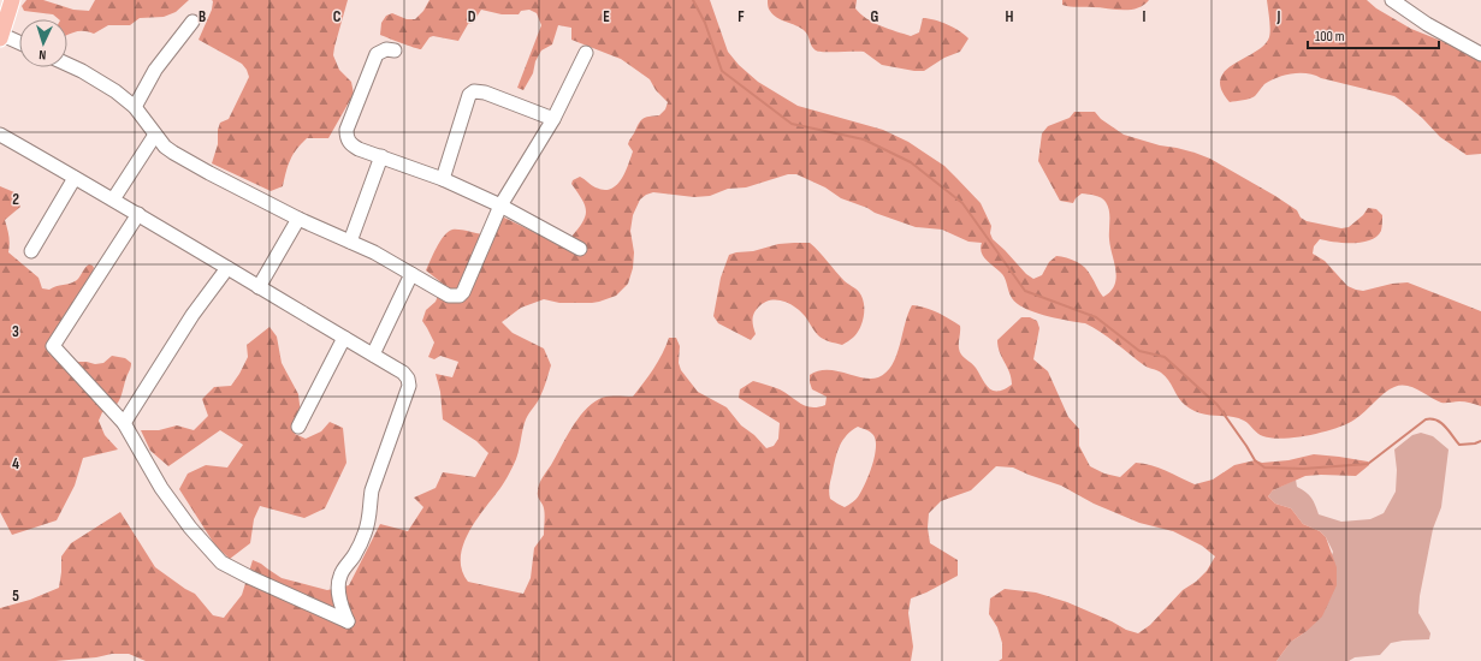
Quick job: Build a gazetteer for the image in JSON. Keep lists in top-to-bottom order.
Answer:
{
  "scale_bar": "100 m",
  "north": "bottom",
  "grid": {
    "columns": [
      "B",
      "C",
      "D",
      "E",
      "F",
      "G",
      "H",
      "I",
      "J"
    ],
    "rows": [
      "2",
      "3",
      "4",
      "5"
    ]
  }
}
